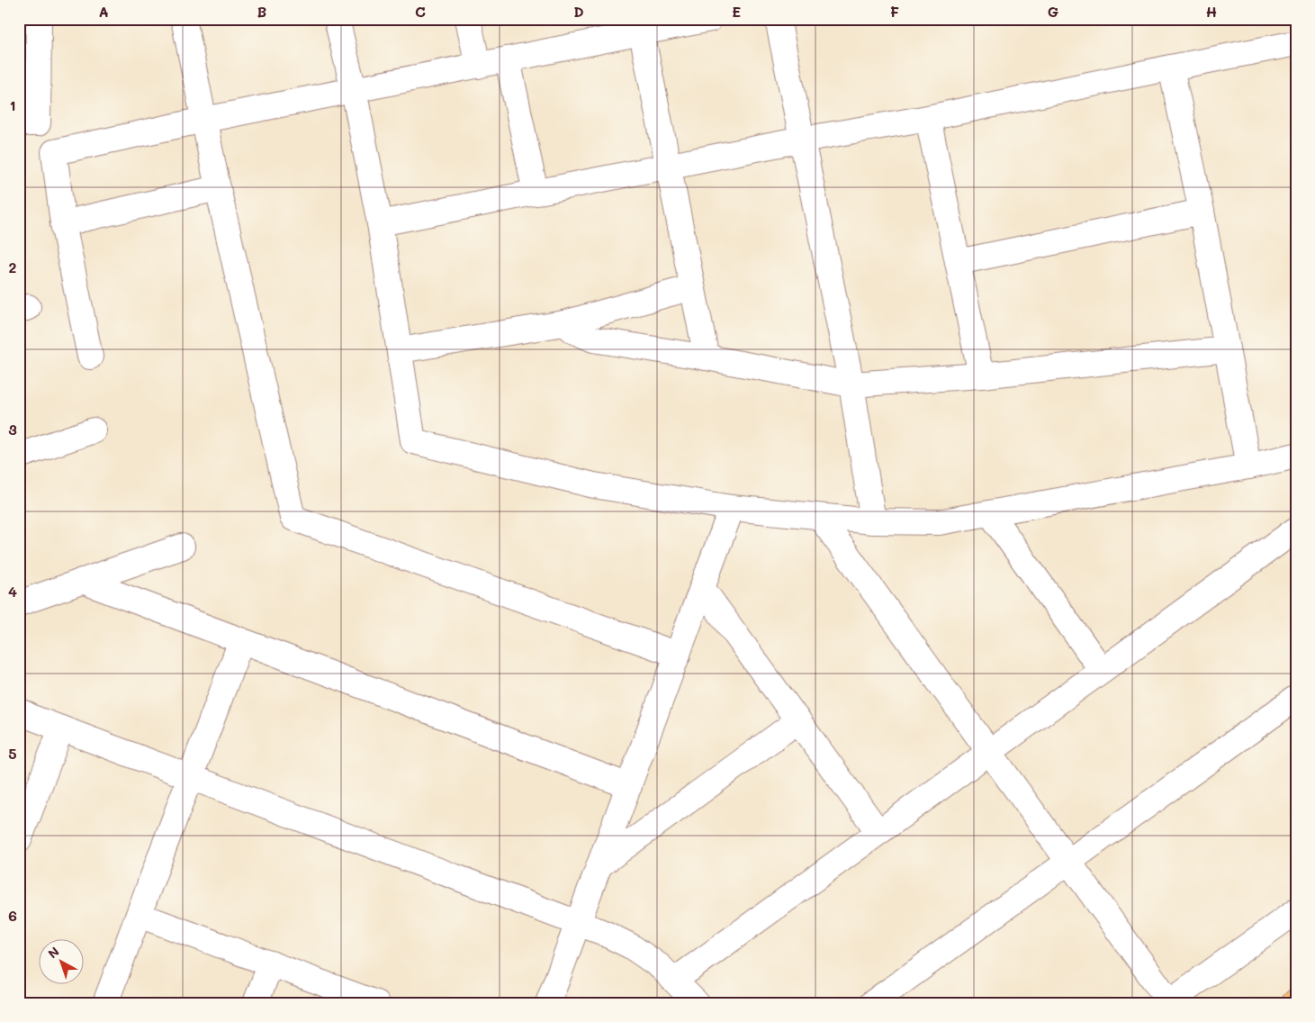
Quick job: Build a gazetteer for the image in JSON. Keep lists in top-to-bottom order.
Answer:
{
  "north": "top left",
  "grid": {
    "columns": [
      "A",
      "B",
      "C",
      "D",
      "E",
      "F",
      "G",
      "H"
    ],
    "rows": [
      "1",
      "2",
      "3",
      "4",
      "5",
      "6"
    ]
  }
}
